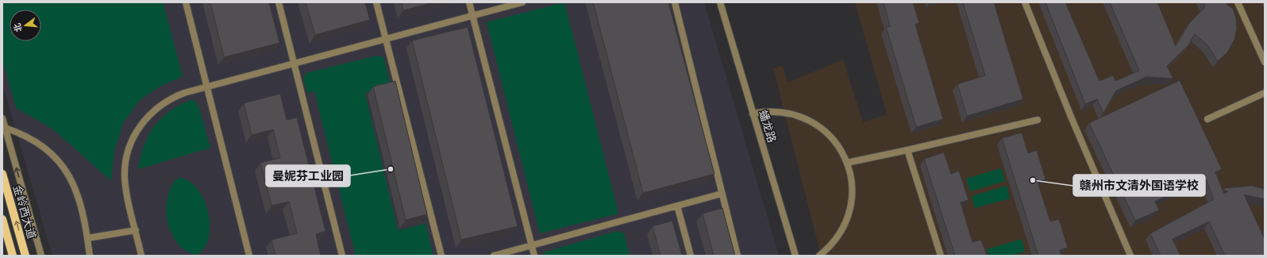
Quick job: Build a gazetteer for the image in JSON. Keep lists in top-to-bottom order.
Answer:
{
  "streets": {
    "main road": ["金岭西大道"],
    "street": ["蟠龙路"]
  },
  "places": ["曼妮芬工业园", "赣州市文清外国语学校"],
  "north": "left"
}
